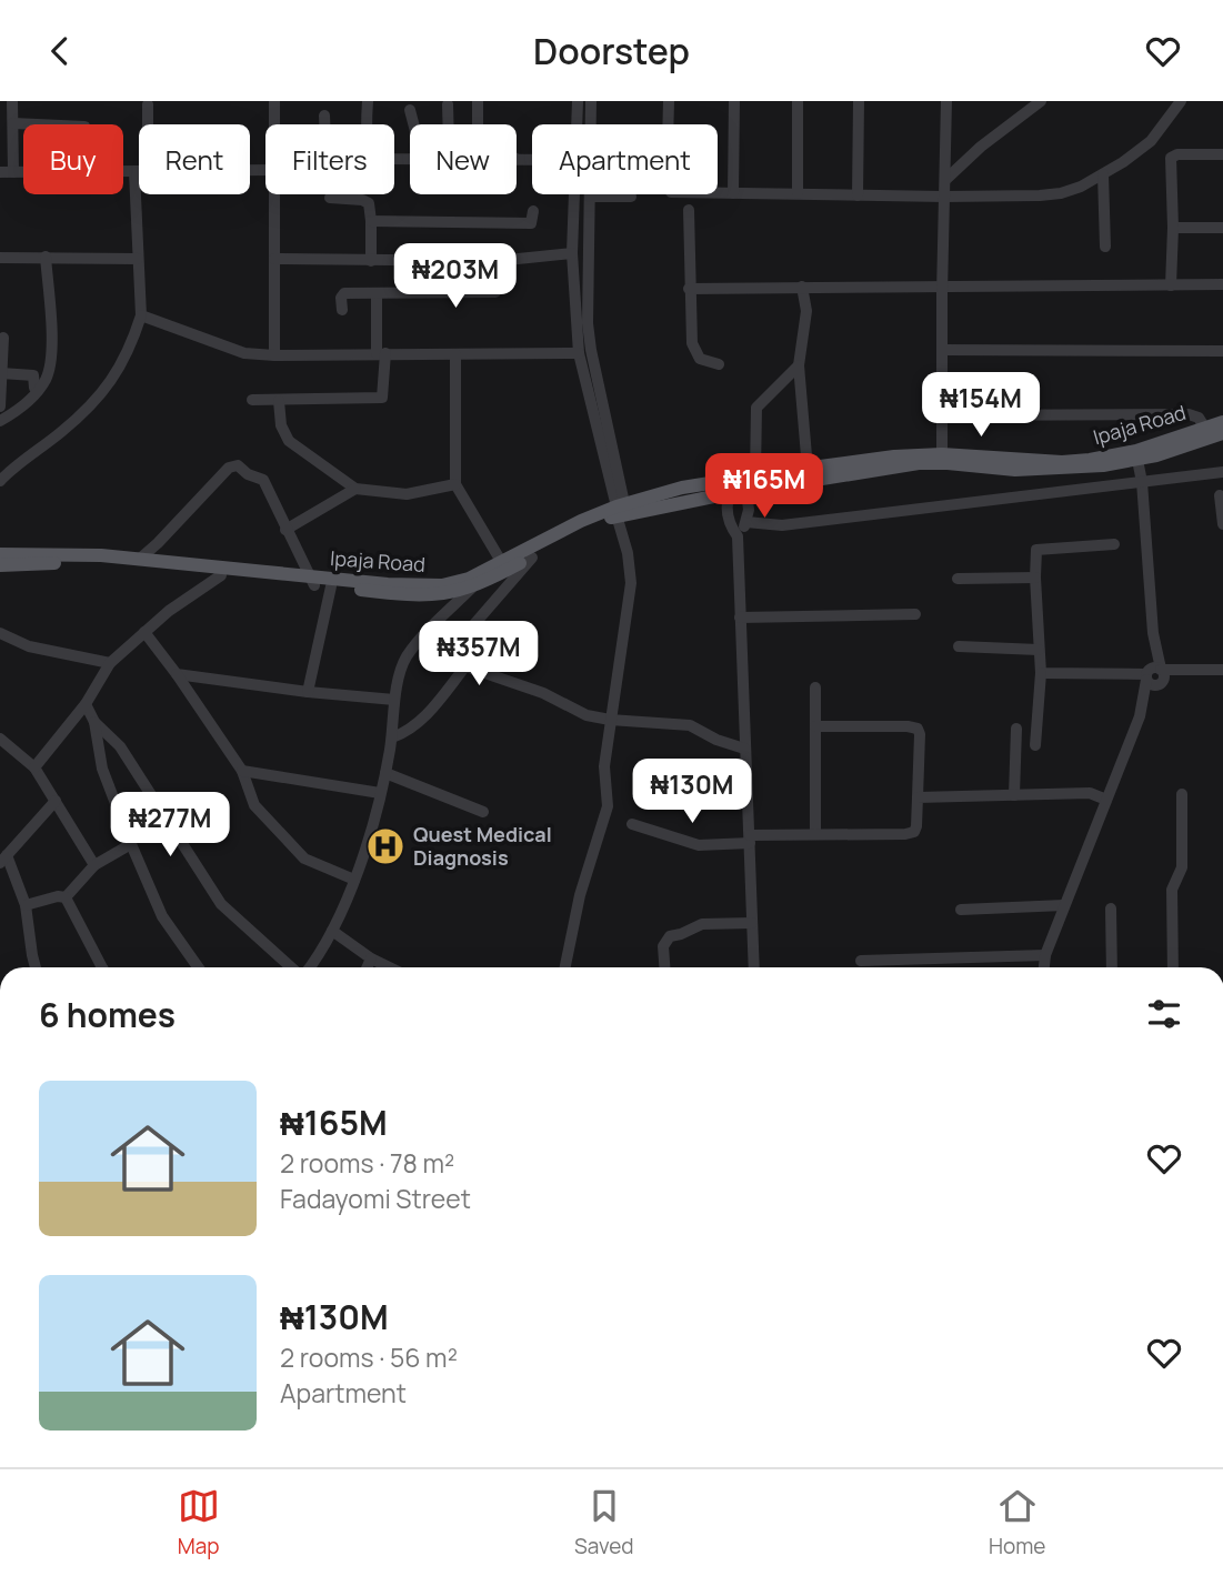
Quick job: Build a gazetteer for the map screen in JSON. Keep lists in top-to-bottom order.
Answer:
{
  "streets": {
    "main road": ["Ipaja Road"]
  },
  "places": {
    "hospital": ["Quest Medical Diagnosis"]
  },
  "page": {
    "header": "Doorstep",
    "chip": [
      "Buy",
      "Rent",
      "Filters",
      "New",
      "Apartment"
    ],
    "price": [
      "₦203M",
      "₦154M",
      "₦165M",
      "₦357M",
      "₦130M",
      "₦277M"
    ],
    "heading": "6 homes",
    "list": [
      {
        "name": "₦165M",
        "note": "2 rooms · 78 m² · Fadayomi Street"
      },
      {
        "name": "₦130M",
        "note": "2 rooms · 56 m² · Apartment"
      }
    ],
    "tabs": ["Map", "Saved", "Home"]
  }
}
